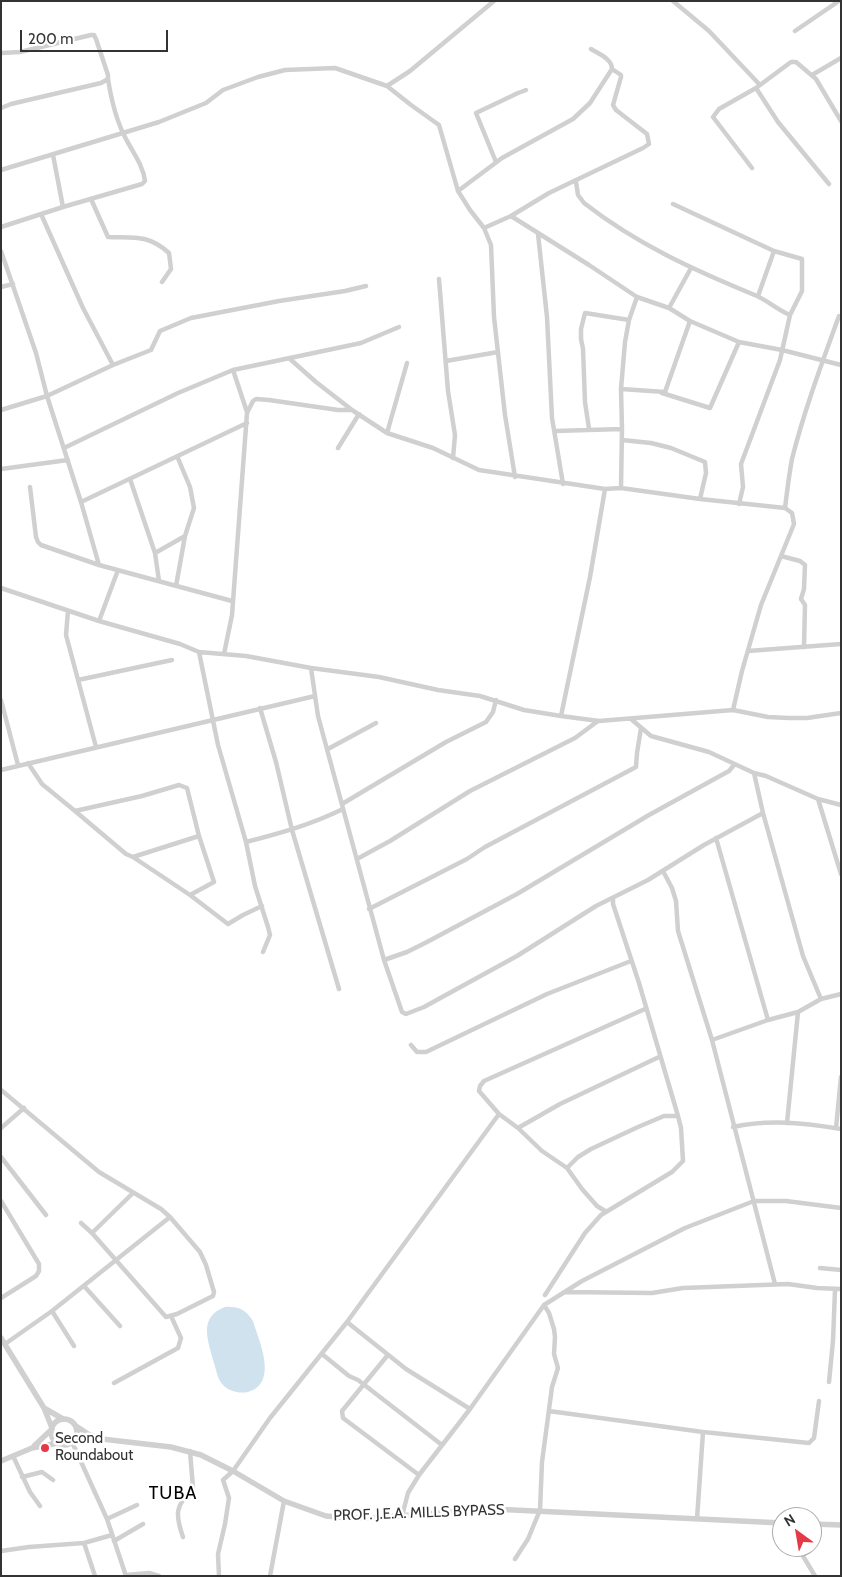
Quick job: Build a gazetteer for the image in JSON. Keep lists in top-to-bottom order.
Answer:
{
  "streets": {
    "street": ["PROF. J.E.A. MILLS BYPASS"]
  },
  "districts": ["TUBA"],
  "places": ["Second Roundabout"],
  "scale_bar": "200 m",
  "north": "top left"
}
